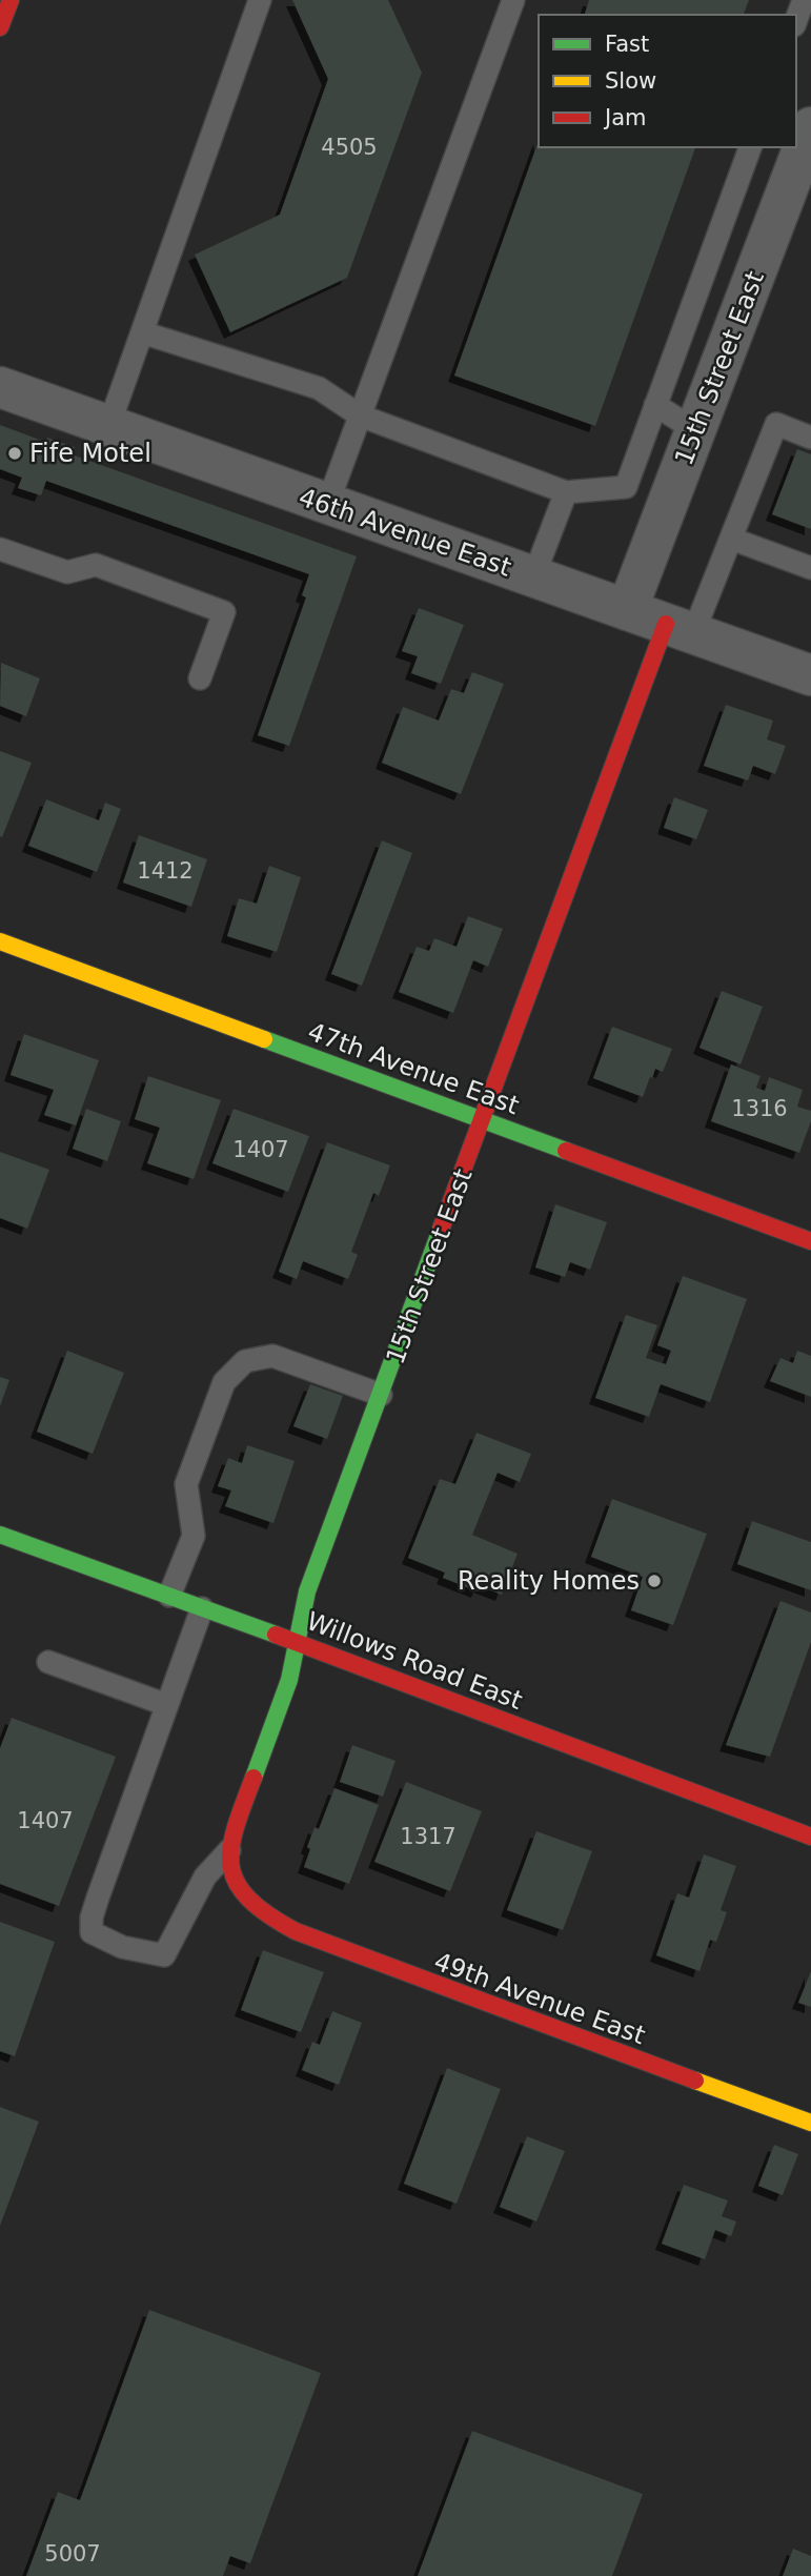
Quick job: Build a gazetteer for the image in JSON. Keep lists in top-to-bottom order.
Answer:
{
  "streets": {
    "street": [
      "15th Street East",
      "46th Avenue East",
      "47th Avenue East",
      "Willows Road East",
      "49th Avenue East"
    ]
  },
  "crossings": [
    ["15th Street East", "46th Avenue East"],
    ["15th Street East", "47th Avenue East"],
    ["15th Street East", "Willows Road East"],
    ["15th Street East", "49th Avenue East"]
  ],
  "places": ["Fife Motel", "Reality Homes"],
  "house_numbers": [
    "4505",
    "1412",
    "1316",
    "1407",
    "1407",
    "1317",
    "5007"
  ],
  "legend": ["Fast", "Slow", "Jam"]
}
